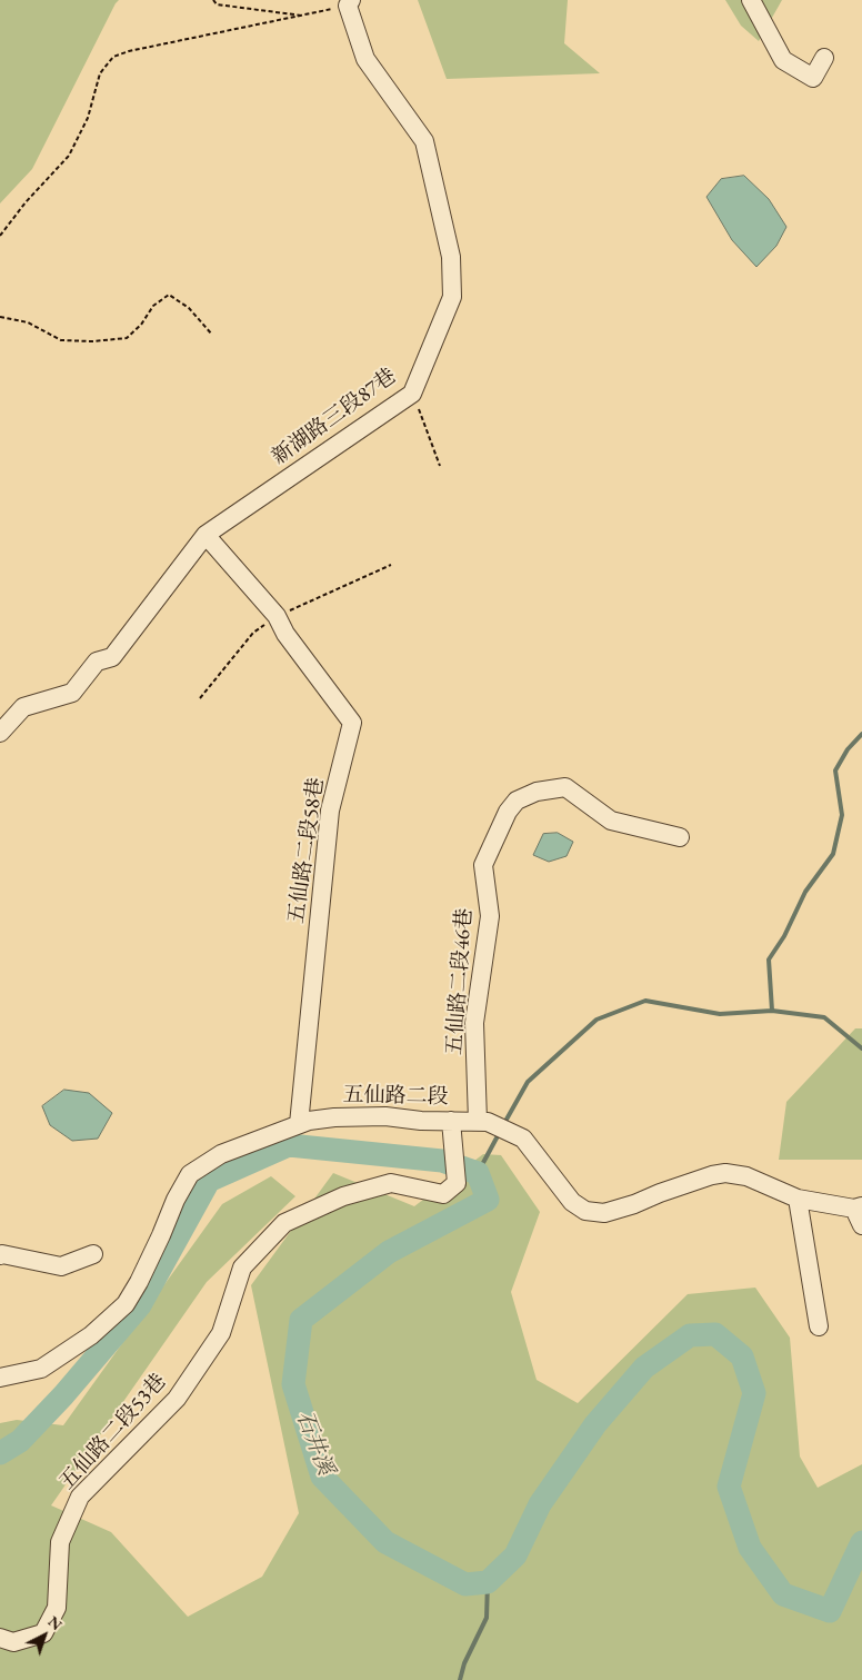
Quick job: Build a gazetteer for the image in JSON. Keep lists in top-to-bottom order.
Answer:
{
  "streets": {
    "street": [
      "新湖路三段87巷",
      "五仙路二段58巷",
      "五仙路二段46巷",
      "五仙路二段",
      "五仙路二段53巷"
    ]
  },
  "crossings": [
    ["新湖路三段87巷", "五仙路二段58巷"],
    ["五仙路二段58巷", "五仙路二段"],
    ["五仙路二段46巷", "五仙路二段"],
    ["五仙路二段", "五仙路二段53巷"]
  ],
  "water": ["石井溪"],
  "north": "top right"
}
